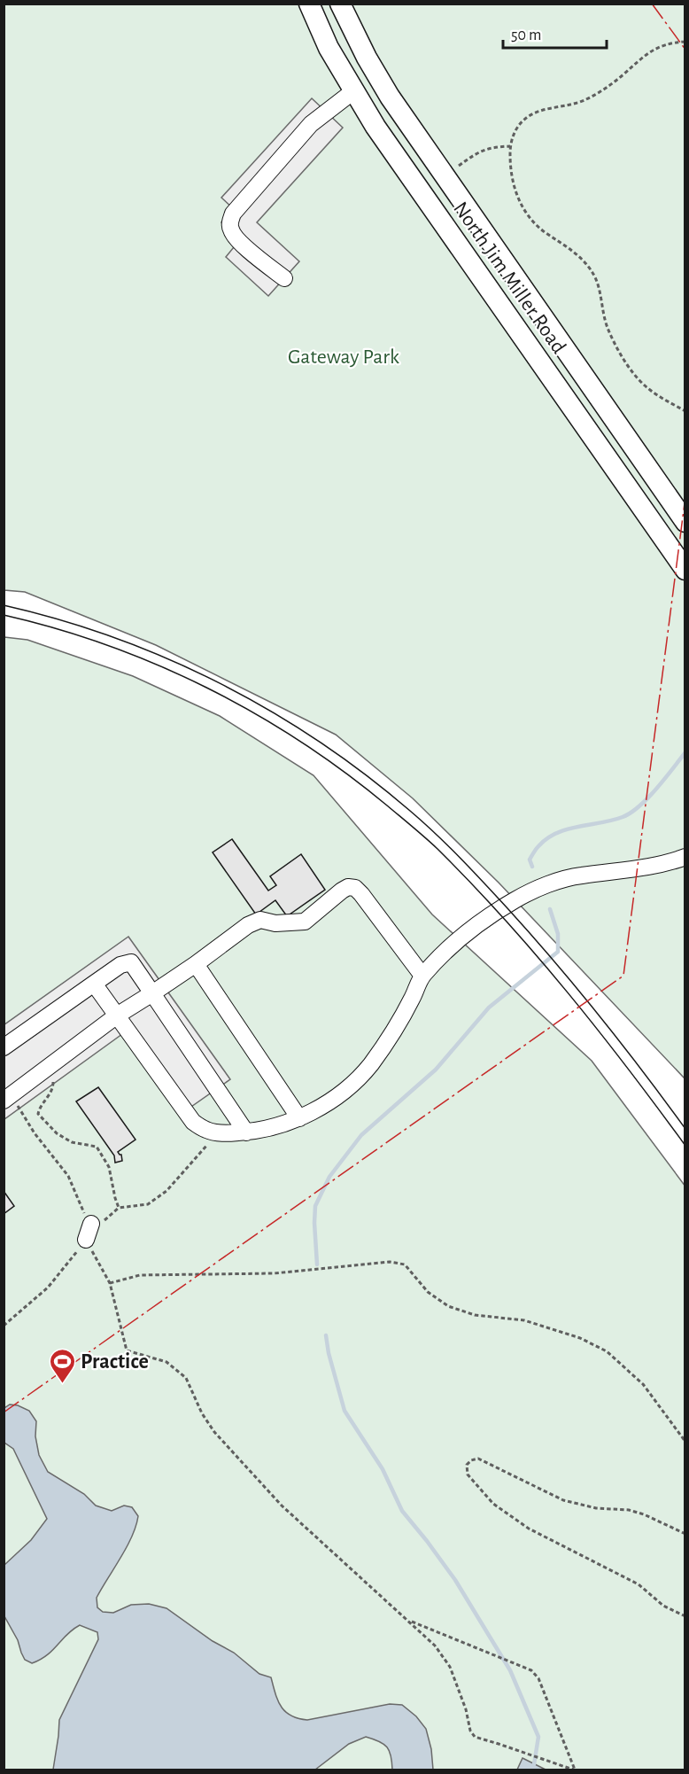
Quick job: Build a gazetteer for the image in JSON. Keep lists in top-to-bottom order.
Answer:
{
  "streets": {
    "main road": ["North Jim Miller Road"]
  },
  "parks": ["Gateway Park"],
  "places": {
    "sports": ["Practice"]
  },
  "scale_bar": "50 m"
}
